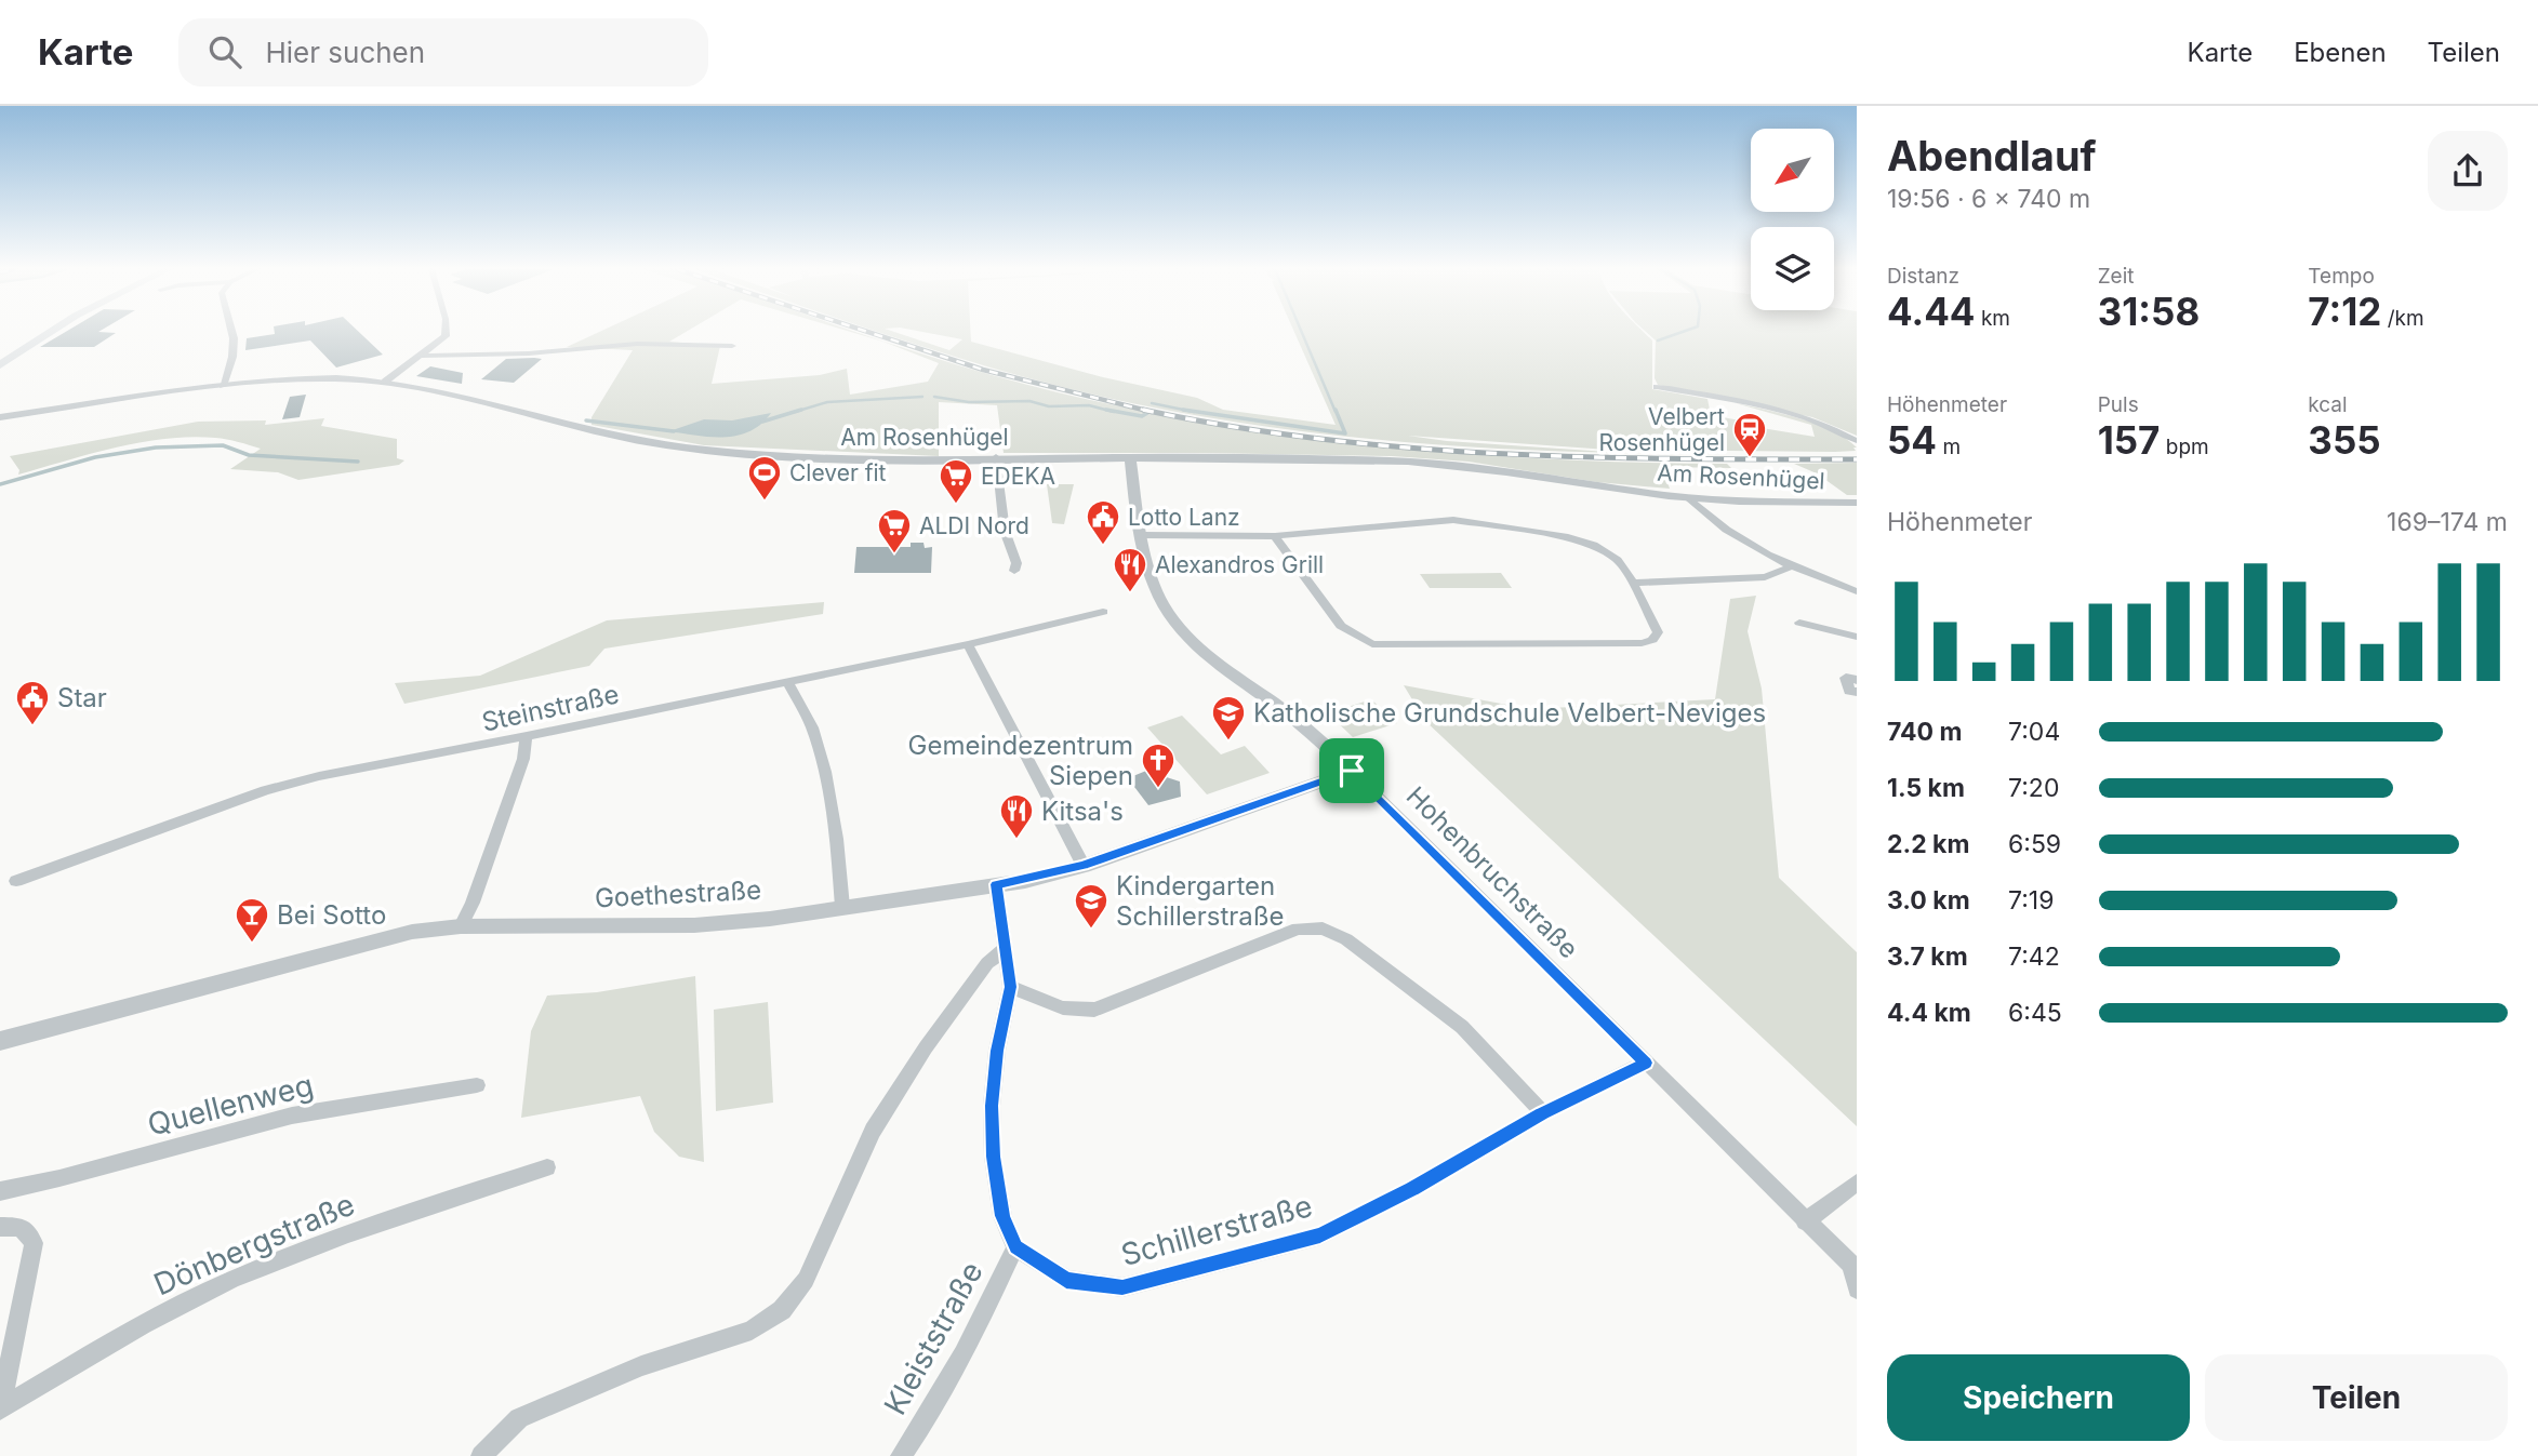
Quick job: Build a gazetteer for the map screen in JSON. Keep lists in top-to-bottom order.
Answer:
{
  "streets": {
    "street": [
      "Am Rosenhügel",
      "Steinstraße",
      "Hohenbruchstraße",
      "Goethestraße",
      "Quellenweg",
      "Schillerstraße",
      "Dönbergstraße",
      "Kleiststraße"
    ]
  },
  "crossings": [
    ["Am Rosenhügel", "Hohenbruchstraße"],
    ["Hohenbruchstraße", "Goethestraße"],
    ["Hohenbruchstraße", "Schillerstraße"],
    ["Schillerstraße", "Kleiststraße"]
  ],
  "places": {
    "station": ["Velbert Rosenhügel"],
    "sports": ["Clever fit"],
    "supermarket": ["EDEKA", "ALDI Nord"],
    "public building": ["Lotto Lanz", "Star"],
    "restaurant": ["Alexandros Grill", "Kitsa's"],
    "school or university": ["Katholische Grundschule Velbert-Neviges", "Kindergarten Schillerstraße"],
    "church": ["Gemeindezentrum Siepen"],
    "bar": ["Bei Sotto"]
  },
  "north": "bottom left",
  "page": {
    "header": "Karte",
    "search": "Hier suchen",
    "nav": ["Karte", "Ebenen", "Teilen"],
    "heading": ["Abendlauf", "19:56 · 6 × 740 m"],
    "stats": [
      ["Distanz", "4.44 km"],
      ["Zeit", "31:58"],
      ["Tempo", "7:12 /km"],
      ["Höhenmeter", "54 m"],
      ["Puls", "157 bpm"],
      ["kcal", "355"]
    ],
    "chart": ["Höhenmeter", "169–174 m"],
    "list": [
      {
        "name": "740 m",
        "note": "7:04"
      },
      {
        "name": "1.5 km",
        "note": "7:20"
      },
      {
        "name": "2.2 km",
        "note": "6:59"
      },
      {
        "name": "3.0 km",
        "note": "7:19"
      },
      {
        "name": "3.7 km",
        "note": "7:42"
      },
      {
        "name": "4.4 km",
        "note": "6:45"
      }
    ],
    "buttons": ["Speichern", "Teilen"]
  }
}
